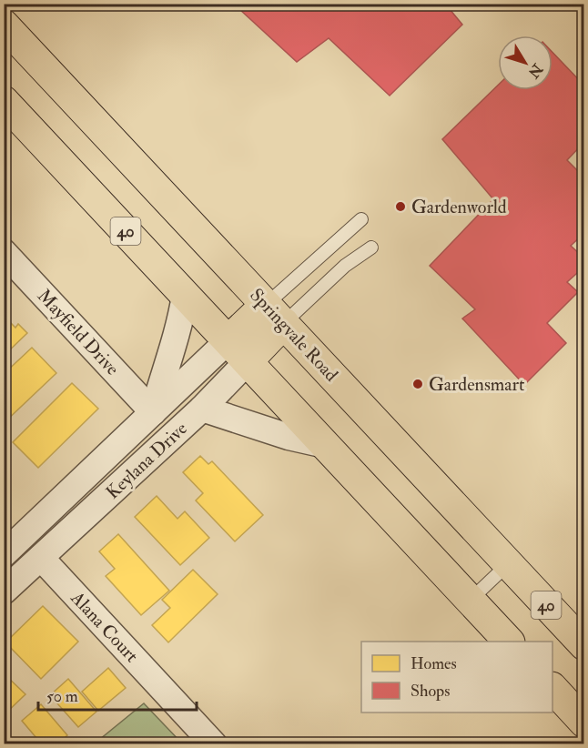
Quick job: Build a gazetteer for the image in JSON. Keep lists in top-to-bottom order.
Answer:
{
  "streets": {
    "highway": ["40", "Springvale Road", "Keylana Drive"],
    "street": ["Mayfield Drive", "Alana Court"]
  },
  "crossings": [
    ["40", "Keylana Drive"],
    ["Mayfield Drive", "Keylana Drive"],
    ["Springvale Road", "Keylana Drive"],
    ["Keylana Drive", "Alana Court"]
  ],
  "places": ["Gardenworld", "Gardensmart"],
  "legend": ["Homes", "Shops"],
  "scale_bar": "50 m",
  "north": "bottom right"
}
